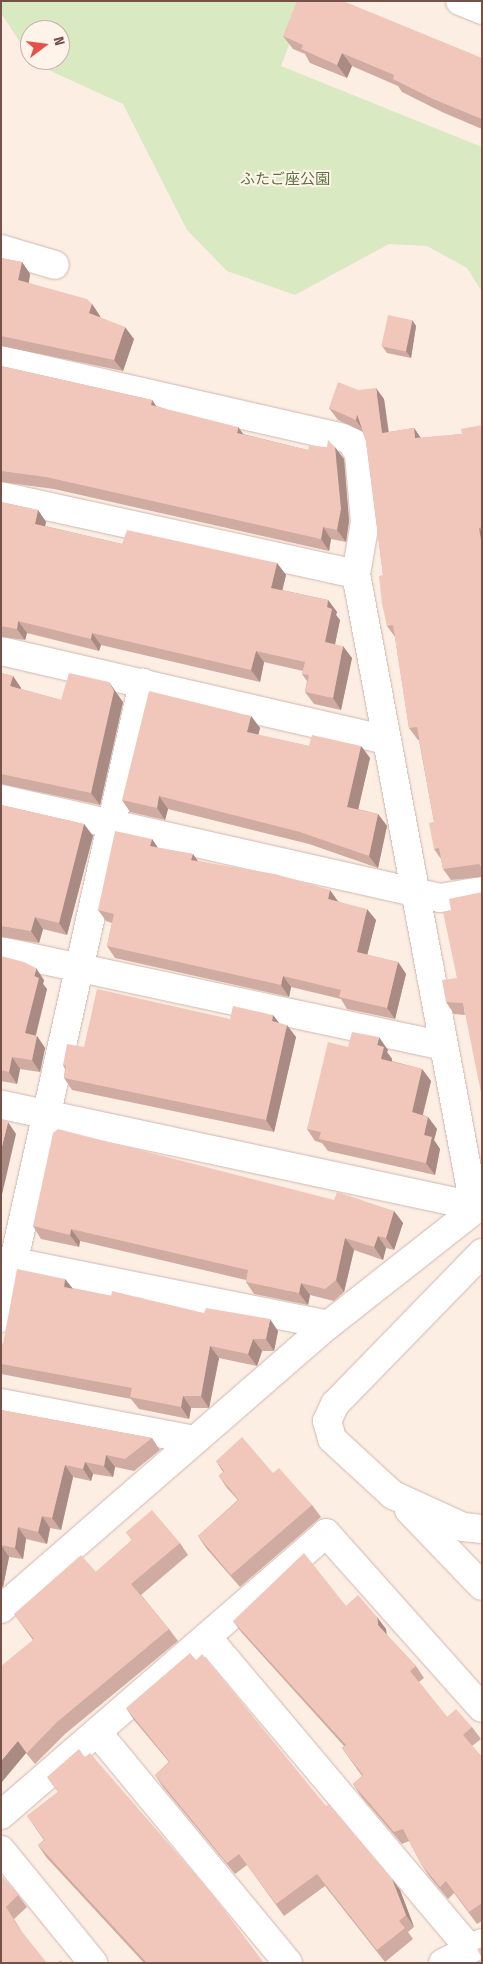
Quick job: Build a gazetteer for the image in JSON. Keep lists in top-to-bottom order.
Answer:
{
  "parks": ["ふたご座公園"],
  "north": "right"
}
